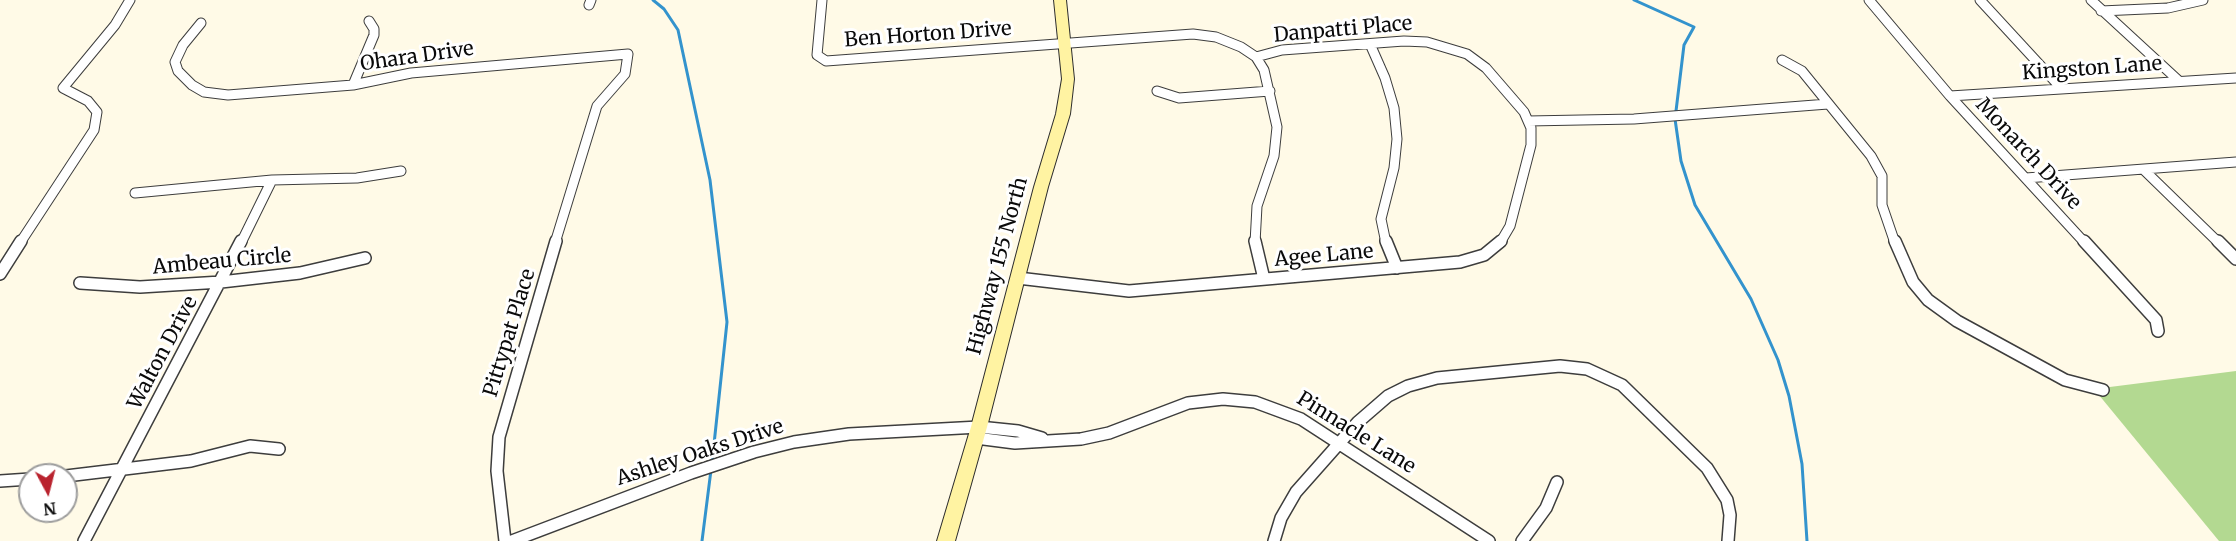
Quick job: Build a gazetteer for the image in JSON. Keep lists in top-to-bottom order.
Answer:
{
  "streets": {
    "main road": ["Highway 155 North"],
    "street": [
      "Danpatti Place",
      "Ben Horton Drive",
      "Ohara Drive",
      "Kingston Lane",
      "Monarch Drive",
      "Agee Lane",
      "Ambeau Circle",
      "Pittypat Place",
      "Walton Drive",
      "Pinnacle Lane",
      "Ashley Oaks Drive"
    ]
  },
  "crossings": [
    ["Danpatti Place", "Ben Horton Drive"],
    ["Danpatti Place", "Agee Lane"],
    ["Danpatti Place", "Highway 155 North"],
    ["Ben Horton Drive", "Highway 155 North"],
    ["Ohara Drive", "Pittypat Place"],
    ["Kingston Lane", "Monarch Drive"],
    ["Agee Lane", "Highway 155 North"],
    ["Ambeau Circle", "Walton Drive"],
    ["Highway 155 North", "Pinnacle Lane"],
    ["Highway 155 North", "Ashley Oaks Drive"],
    ["Pinnacle Lane", "Ashley Oaks Drive"]
  ],
  "north": "bottom"
}
